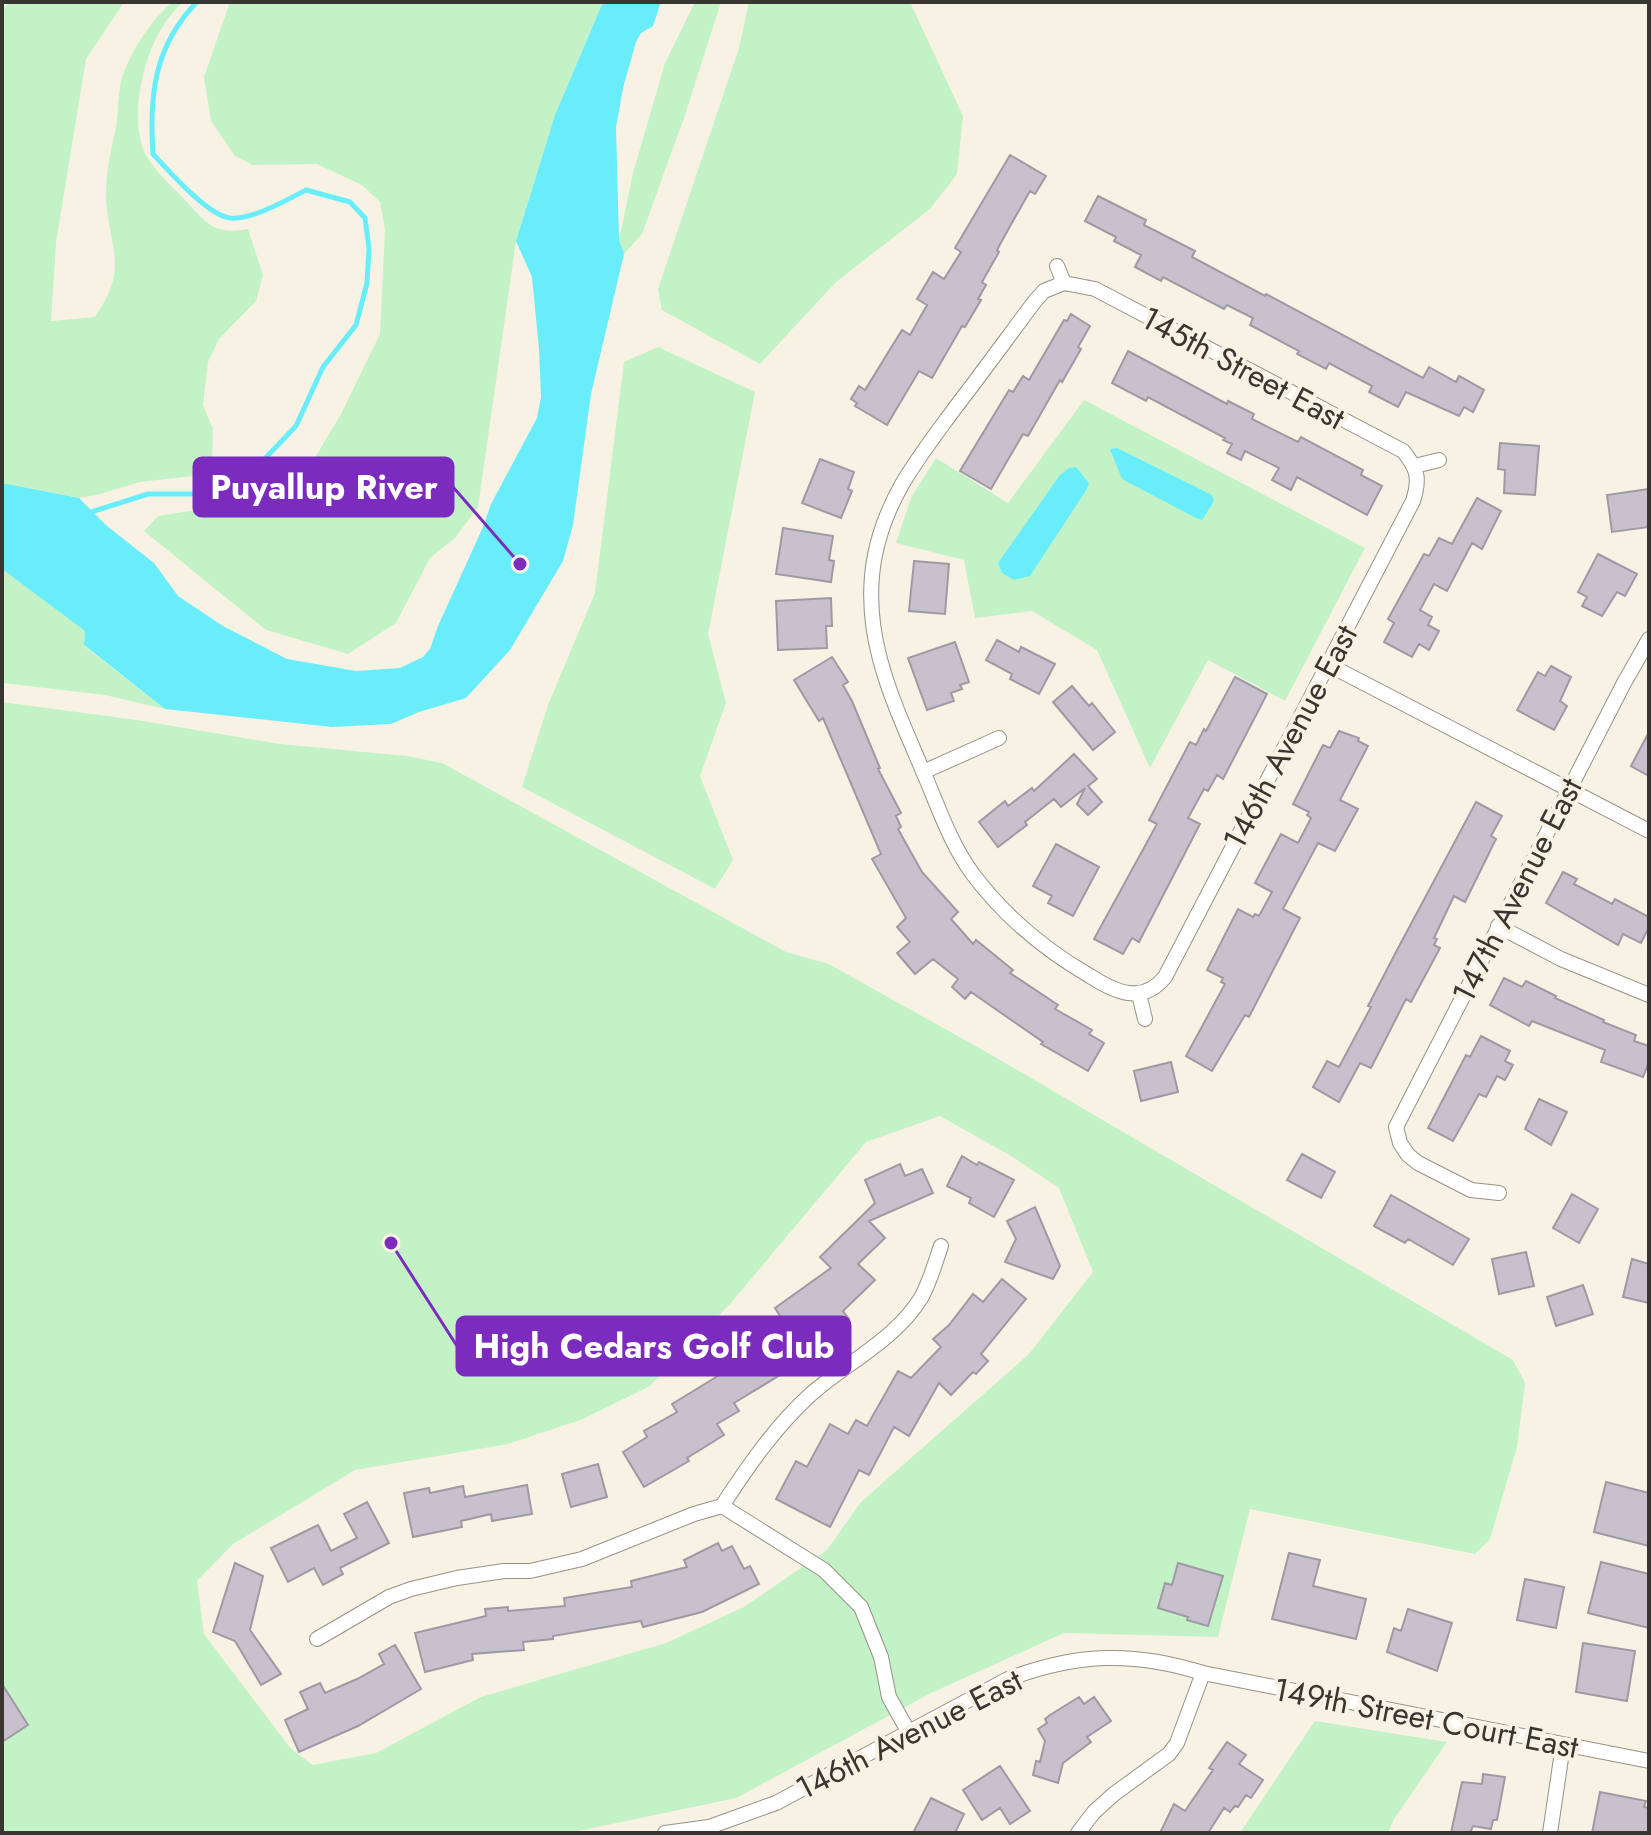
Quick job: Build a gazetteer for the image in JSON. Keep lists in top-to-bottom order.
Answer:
{
  "streets": {
    "street": [
      "145th Street East",
      "146th Avenue East",
      "147th Avenue East",
      "149th Street Court East"
    ]
  },
  "crossings": [
    ["145th Street East", "146th Avenue East"],
    ["146th Avenue East", "149th Street Court East"]
  ],
  "places": ["Puyallup River", "High Cedars Golf Club"]
}
